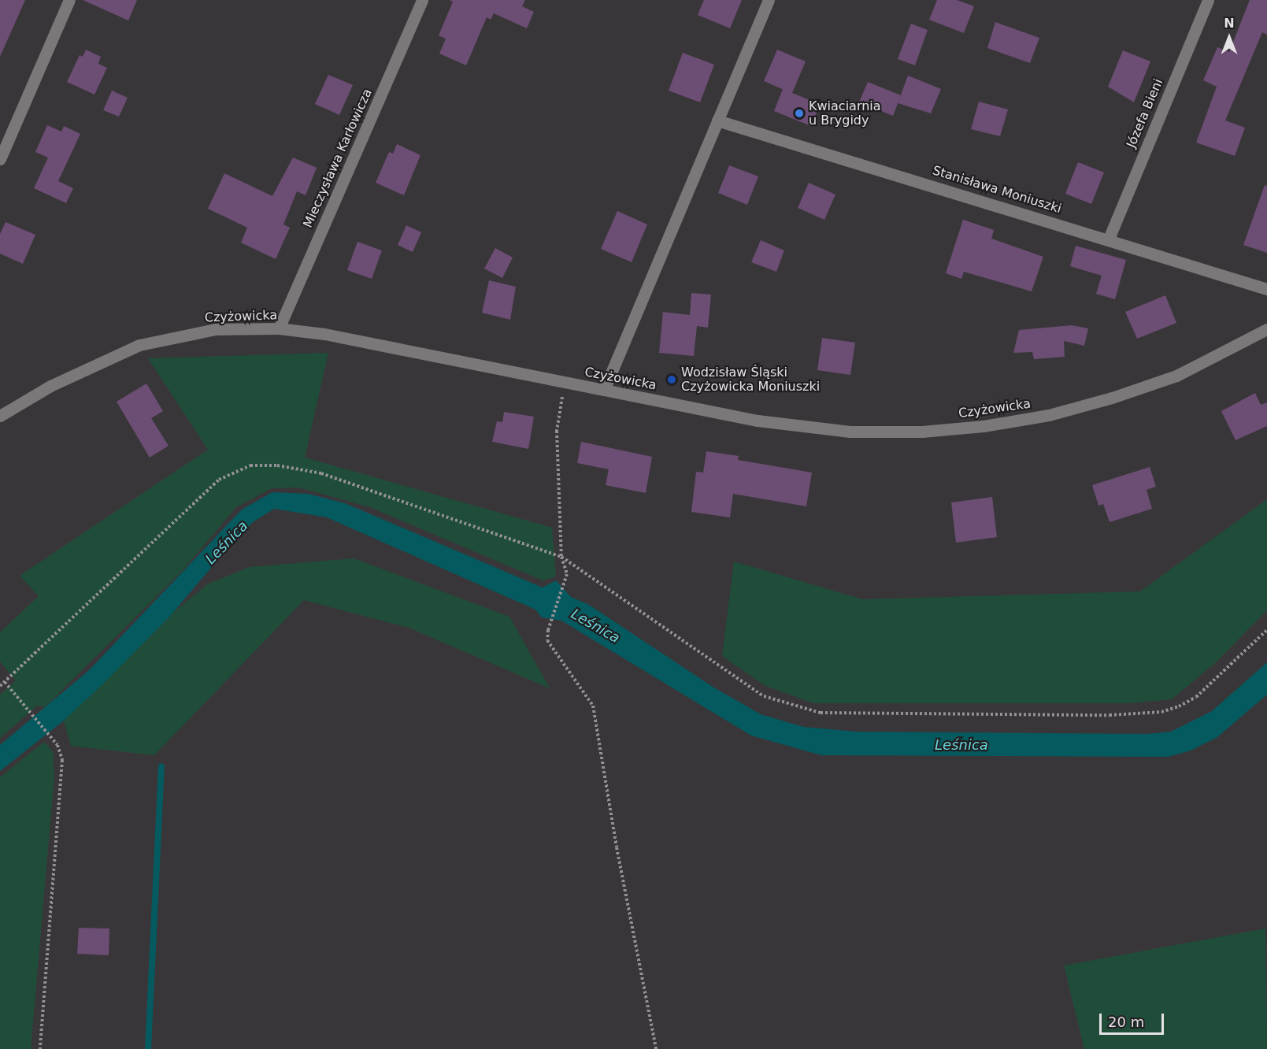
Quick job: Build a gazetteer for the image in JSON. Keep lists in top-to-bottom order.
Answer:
{
  "streets": {
    "street": [
      "Józefa Bieni",
      "Mieczysława Karłowicza",
      "Stanisława Moniuszki",
      "Czyżowicka"
    ]
  },
  "crossings": [
    ["Józefa Bieni", "Stanisława Moniuszki"],
    ["Mieczysława Karłowicza", "Czyżowicka"]
  ],
  "water": ["Leśnica"],
  "places": ["Kwiaciarnia u Brygidy", "Wodzisław Śląski Czyżowicka Moniuszki"],
  "scale_bar": "20 m",
  "north": "top"
}
